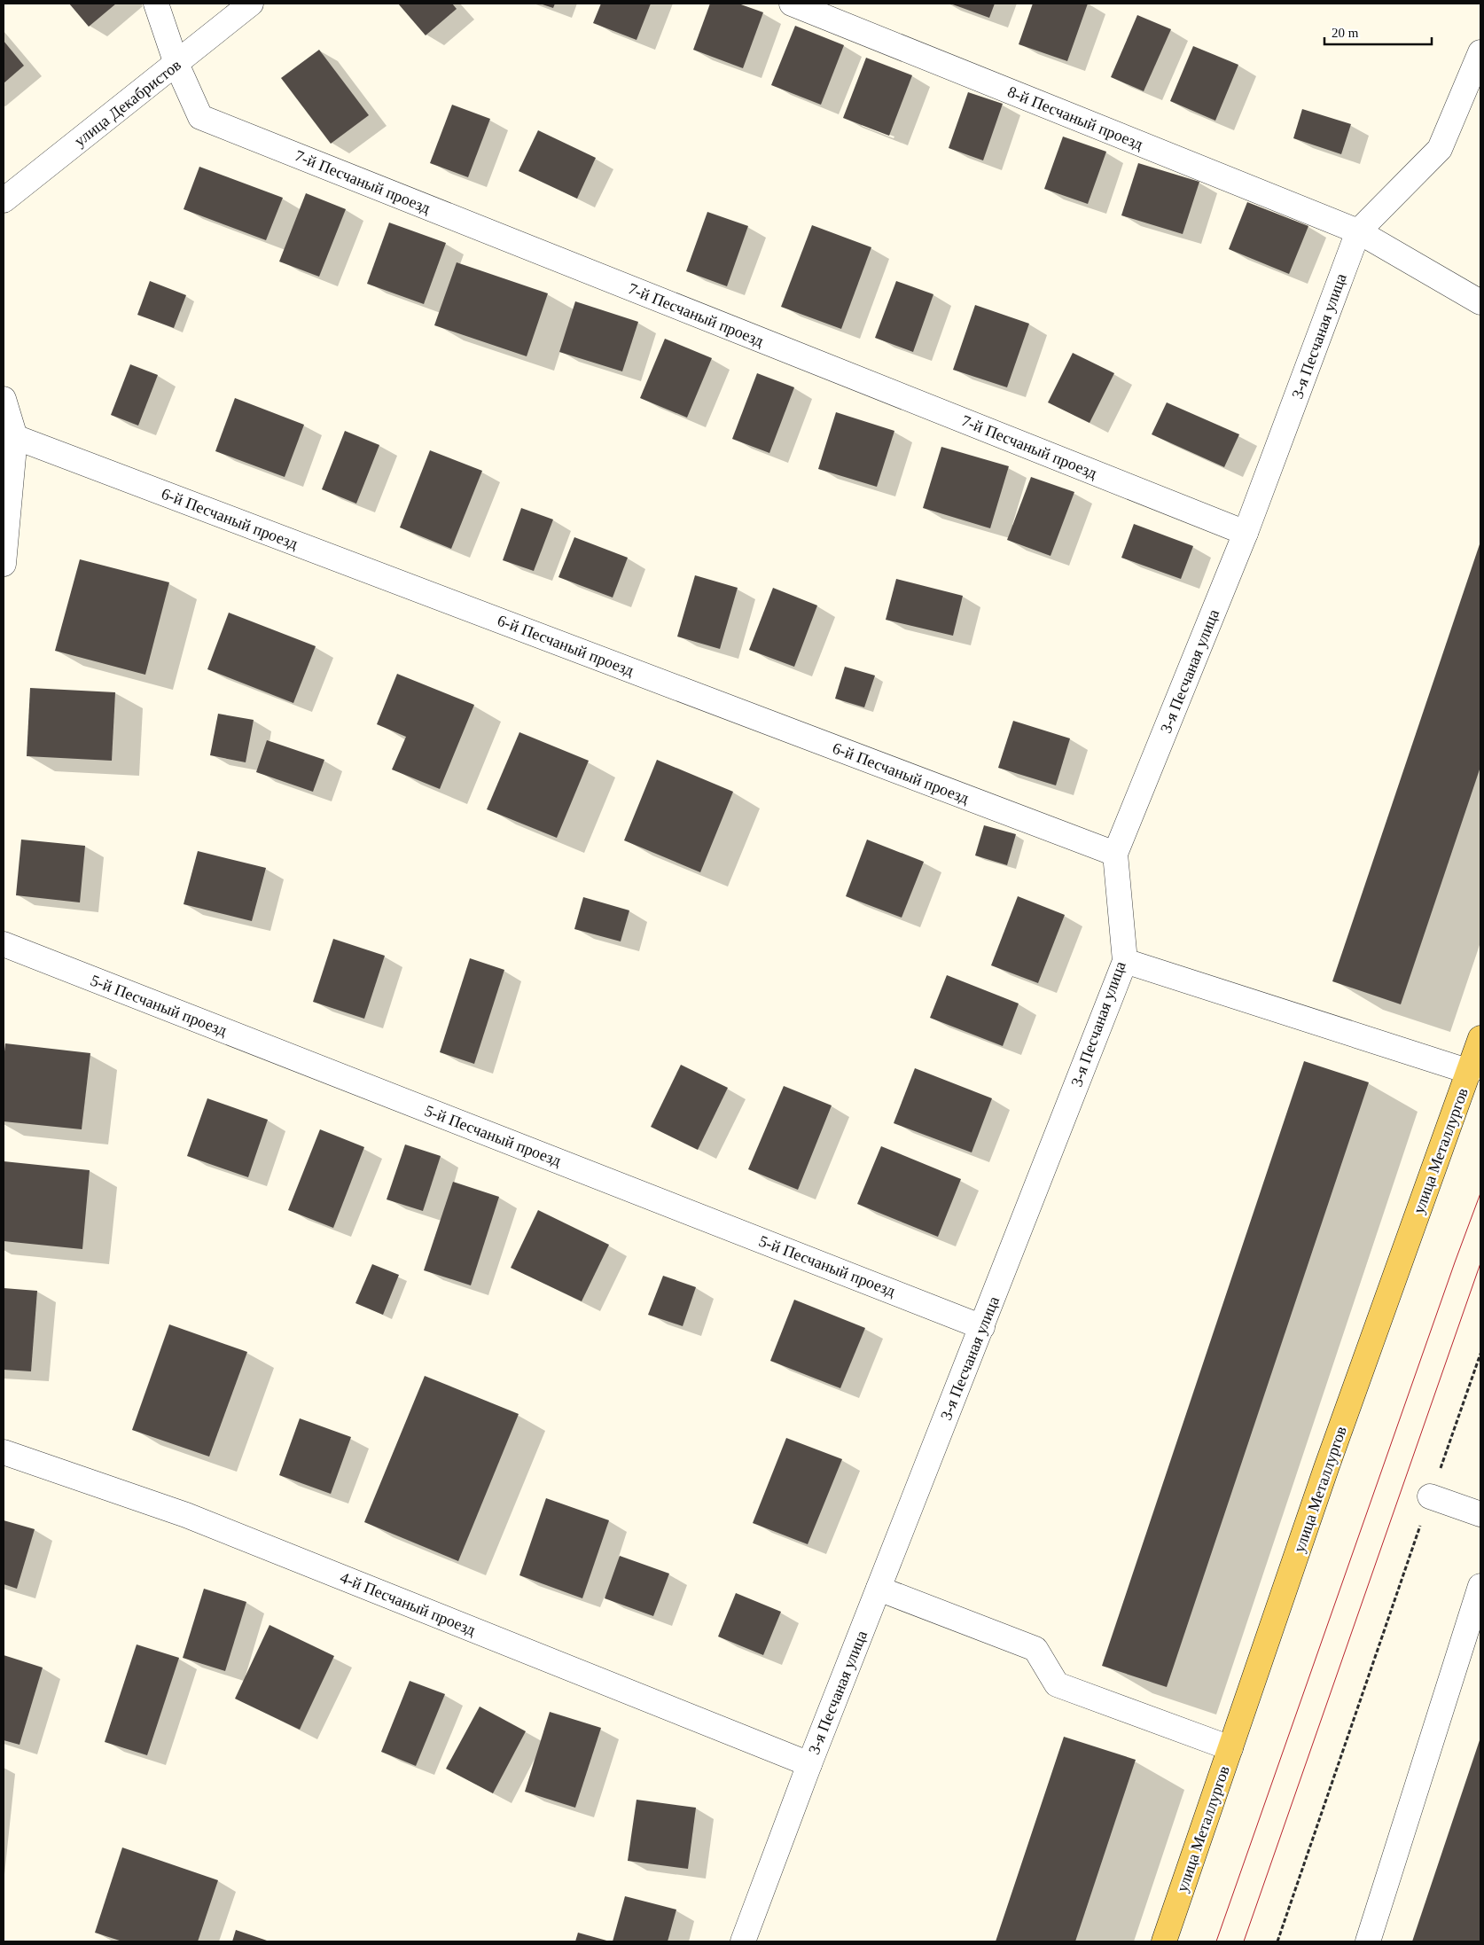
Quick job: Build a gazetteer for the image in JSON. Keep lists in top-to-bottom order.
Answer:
{
  "streets": {
    "main road": ["улица Металлургов"],
    "street": [
      "улица Декабристов",
      "8-й Песчаный проезд",
      "7-й Песчаный проезд",
      "3-я Песчаная улица",
      "6-й Песчаный проезд",
      "5-й Песчаный проезд",
      "4-й Песчаный проезд"
    ]
  },
  "crossings": [
    ["улица Декабристов", "7-й Песчаный проезд"],
    ["8-й Песчаный проезд", "3-я Песчаная улица"],
    ["7-й Песчаный проезд", "3-я Песчаная улица"],
    ["3-я Песчаная улица", "6-й Песчаный проезд"],
    ["3-я Песчаная улица", "5-й Песчаный проезд"],
    ["3-я Песчаная улица", "4-й Песчаный проезд"]
  ],
  "scale_bar": "20 m"
}
